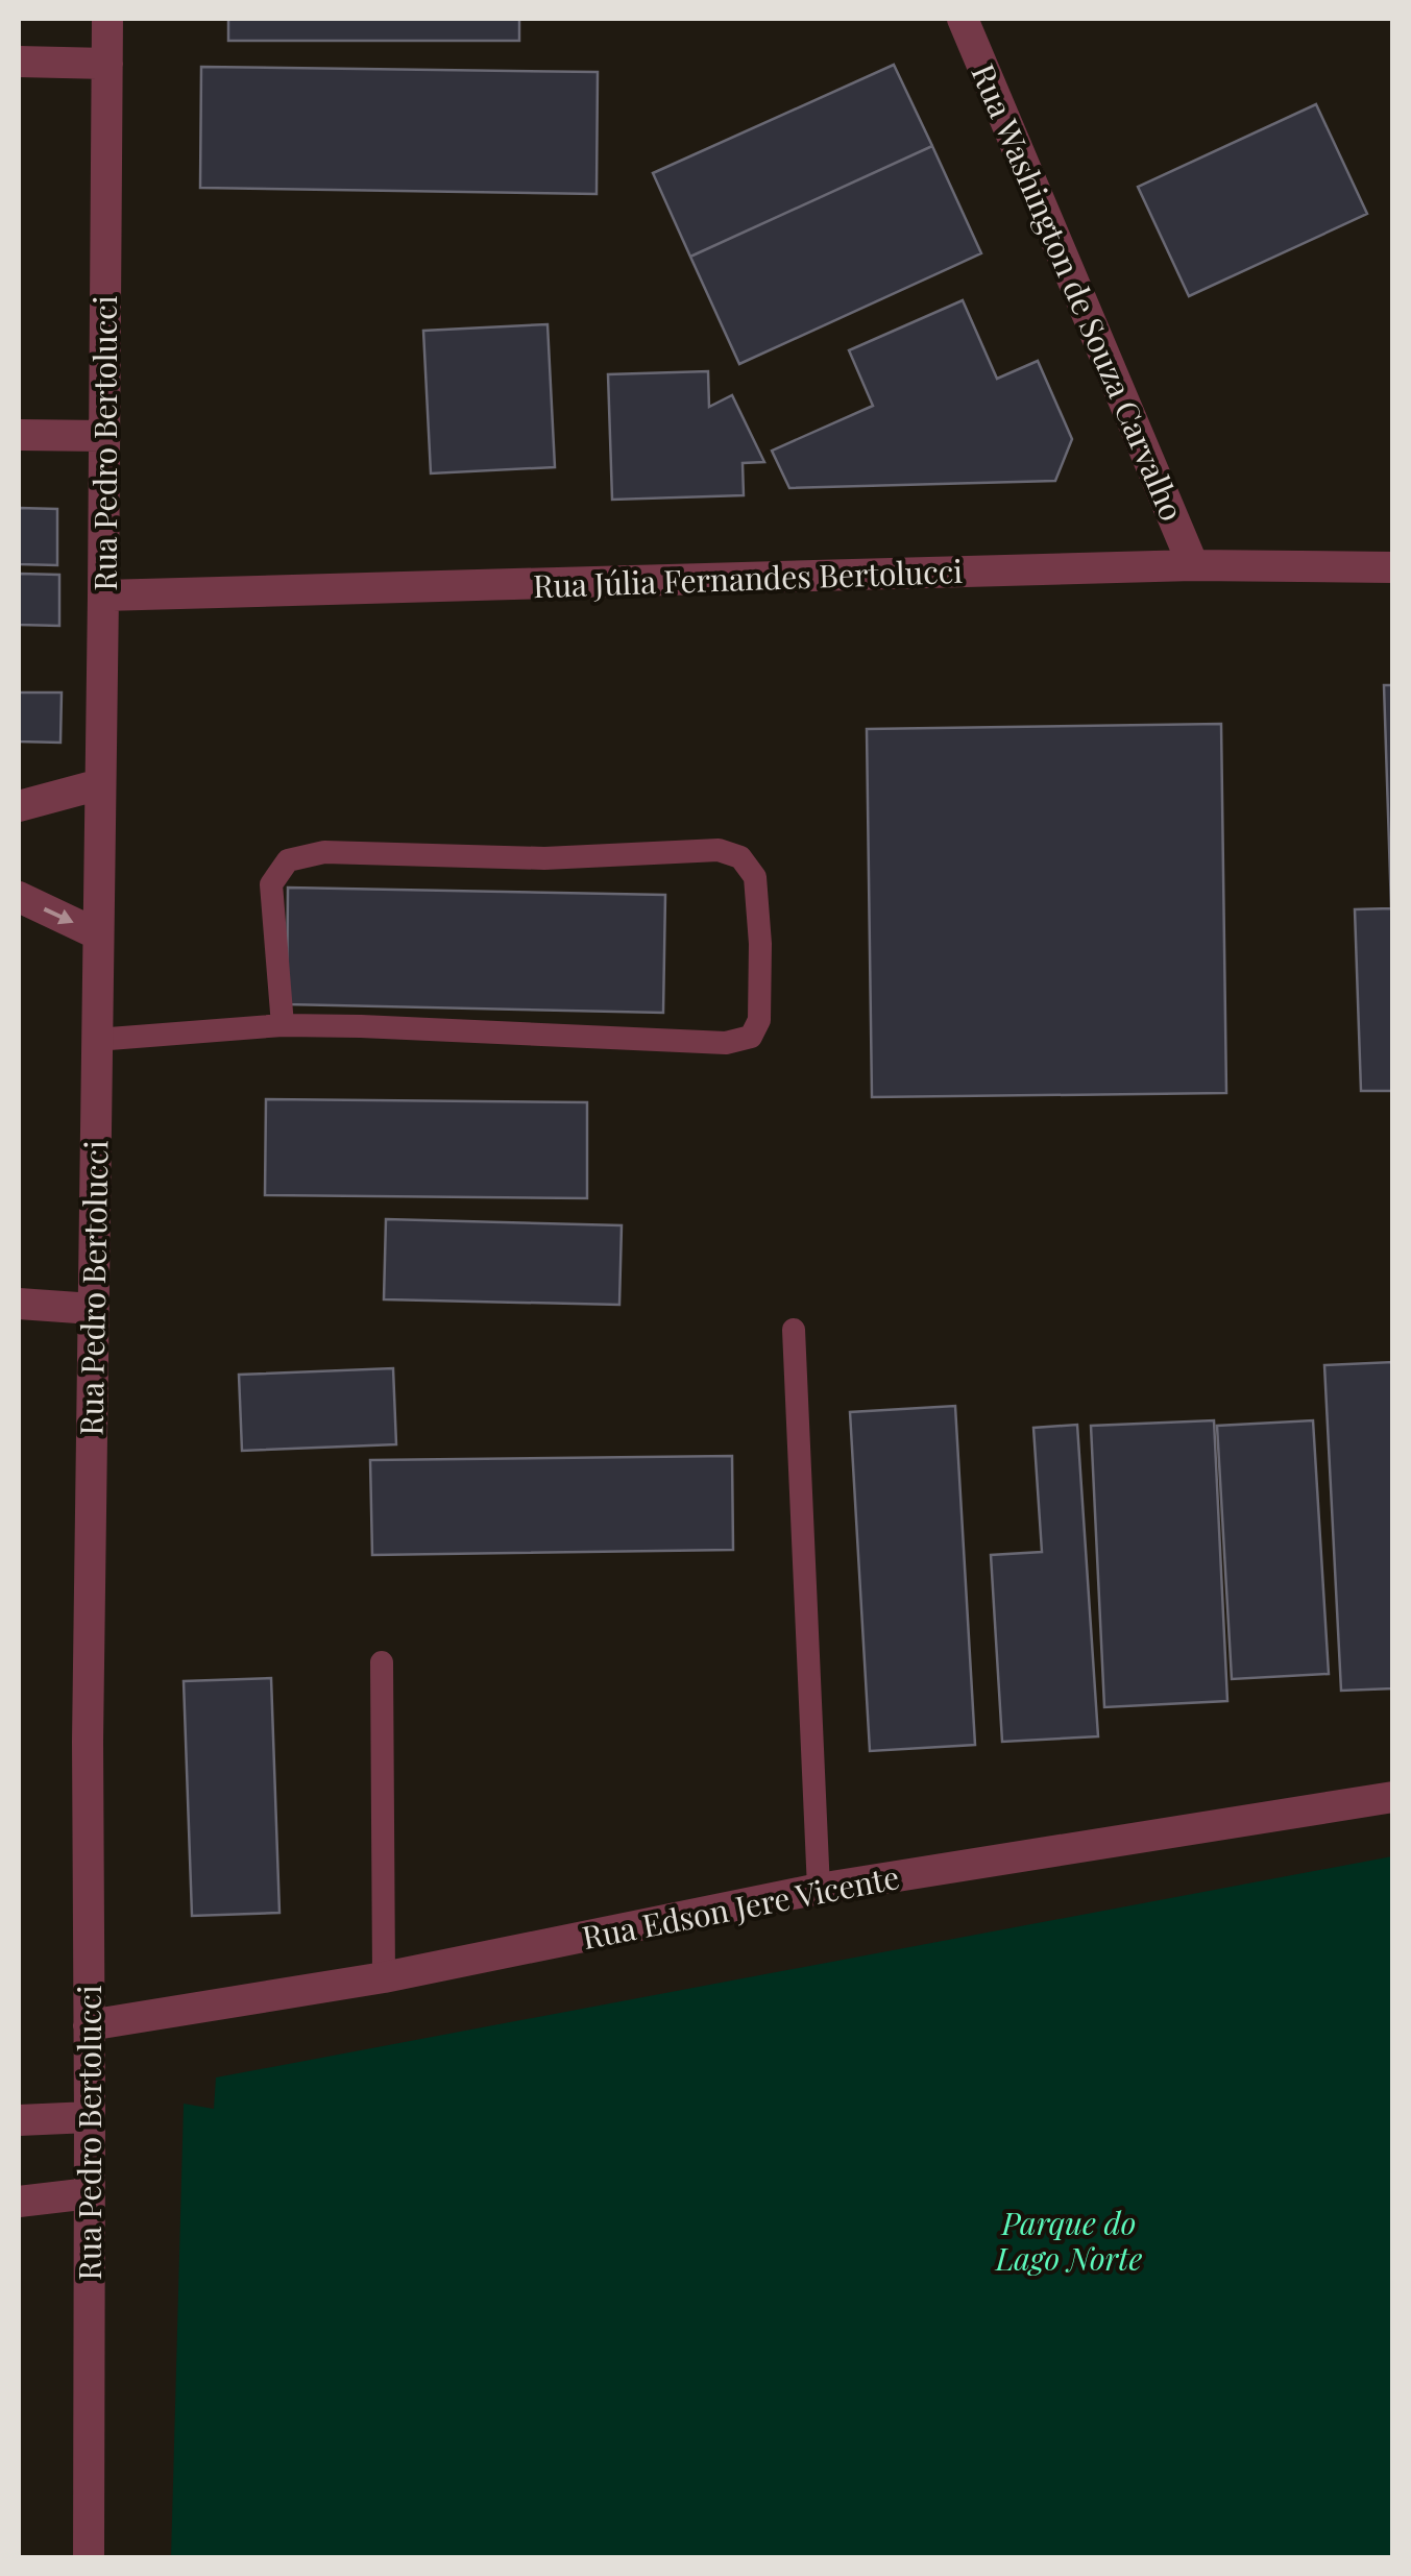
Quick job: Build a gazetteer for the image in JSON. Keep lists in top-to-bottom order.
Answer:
{
  "streets": {
    "street": [
      "Rua Washington de Souza Carvalho",
      "Rua Pedro Bertolucci",
      "Rua Júlia Fernandes Bertolucci",
      "Rua Edson Jere Vicente"
    ]
  },
  "crossings": [
    ["Rua Washington de Souza Carvalho", "Rua Júlia Fernandes Bertolucci"],
    ["Rua Pedro Bertolucci", "Rua Júlia Fernandes Bertolucci"],
    ["Rua Pedro Bertolucci", "Rua Edson Jere Vicente"]
  ],
  "parks": ["Parque do Lago Norte"]
}
